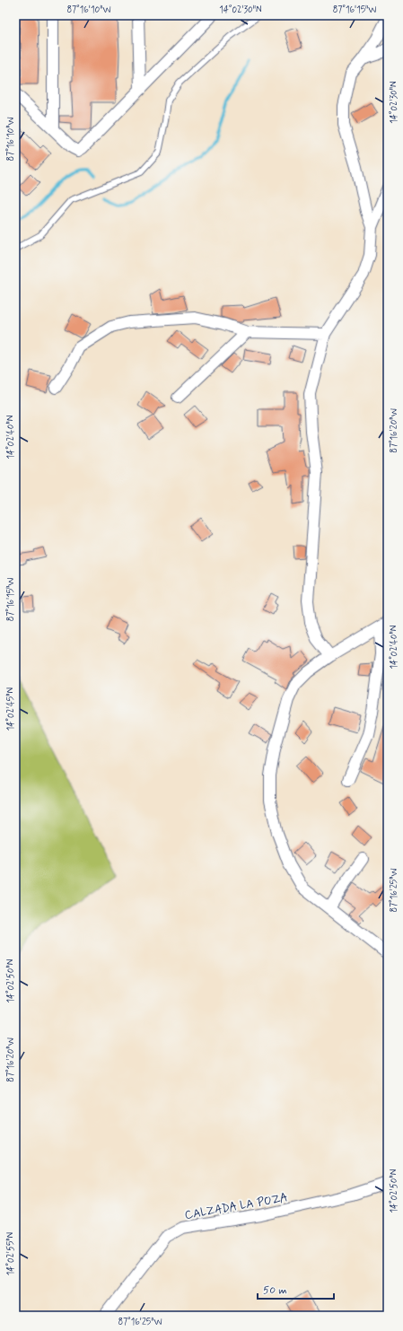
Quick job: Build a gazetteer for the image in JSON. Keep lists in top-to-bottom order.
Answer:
{
  "streets": {
    "street": ["CALZADA LA POZA"]
  },
  "scale_bar": "50 m",
  "coordinates": [
    "87°16'10\"W",
    "14°02'30\"N",
    "87°16'15\"W",
    "87°16'20\"W",
    "14°02'40\"N",
    "14°02'45\"N",
    "87°16'25\"W",
    "14°02'50\"N",
    "14°02'55\"N"
  ]
}
